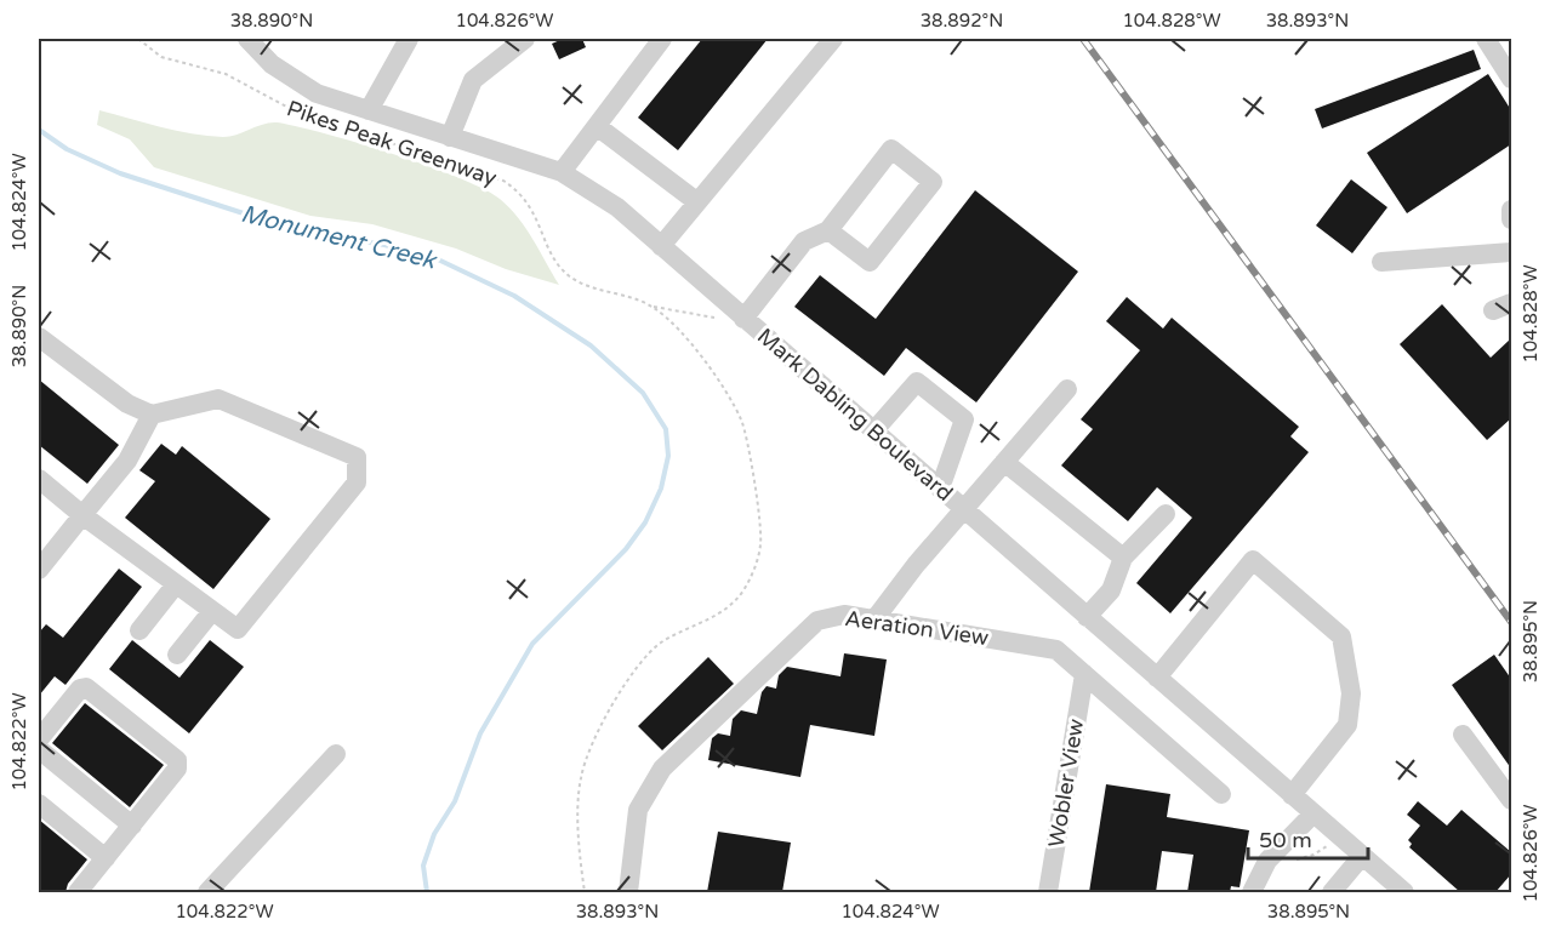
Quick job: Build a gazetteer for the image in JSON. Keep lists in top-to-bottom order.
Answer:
{
  "streets": {
    "street": ["Mark Dabling Boulevard", "Aeration View", "Wobler View"],
    "path": ["Pikes Peak Greenway"]
  },
  "crossings": [
    ["Aeration View", "Wobler View"]
  ],
  "water": ["Monument Creek"],
  "scale_bar": "50 m",
  "coordinates": [
    "38.890°N",
    "104.826°W",
    "38.892°N",
    "104.828°W",
    "38.893°N",
    "104.824°W",
    "38.895°N",
    "104.822°W"
  ]
}
